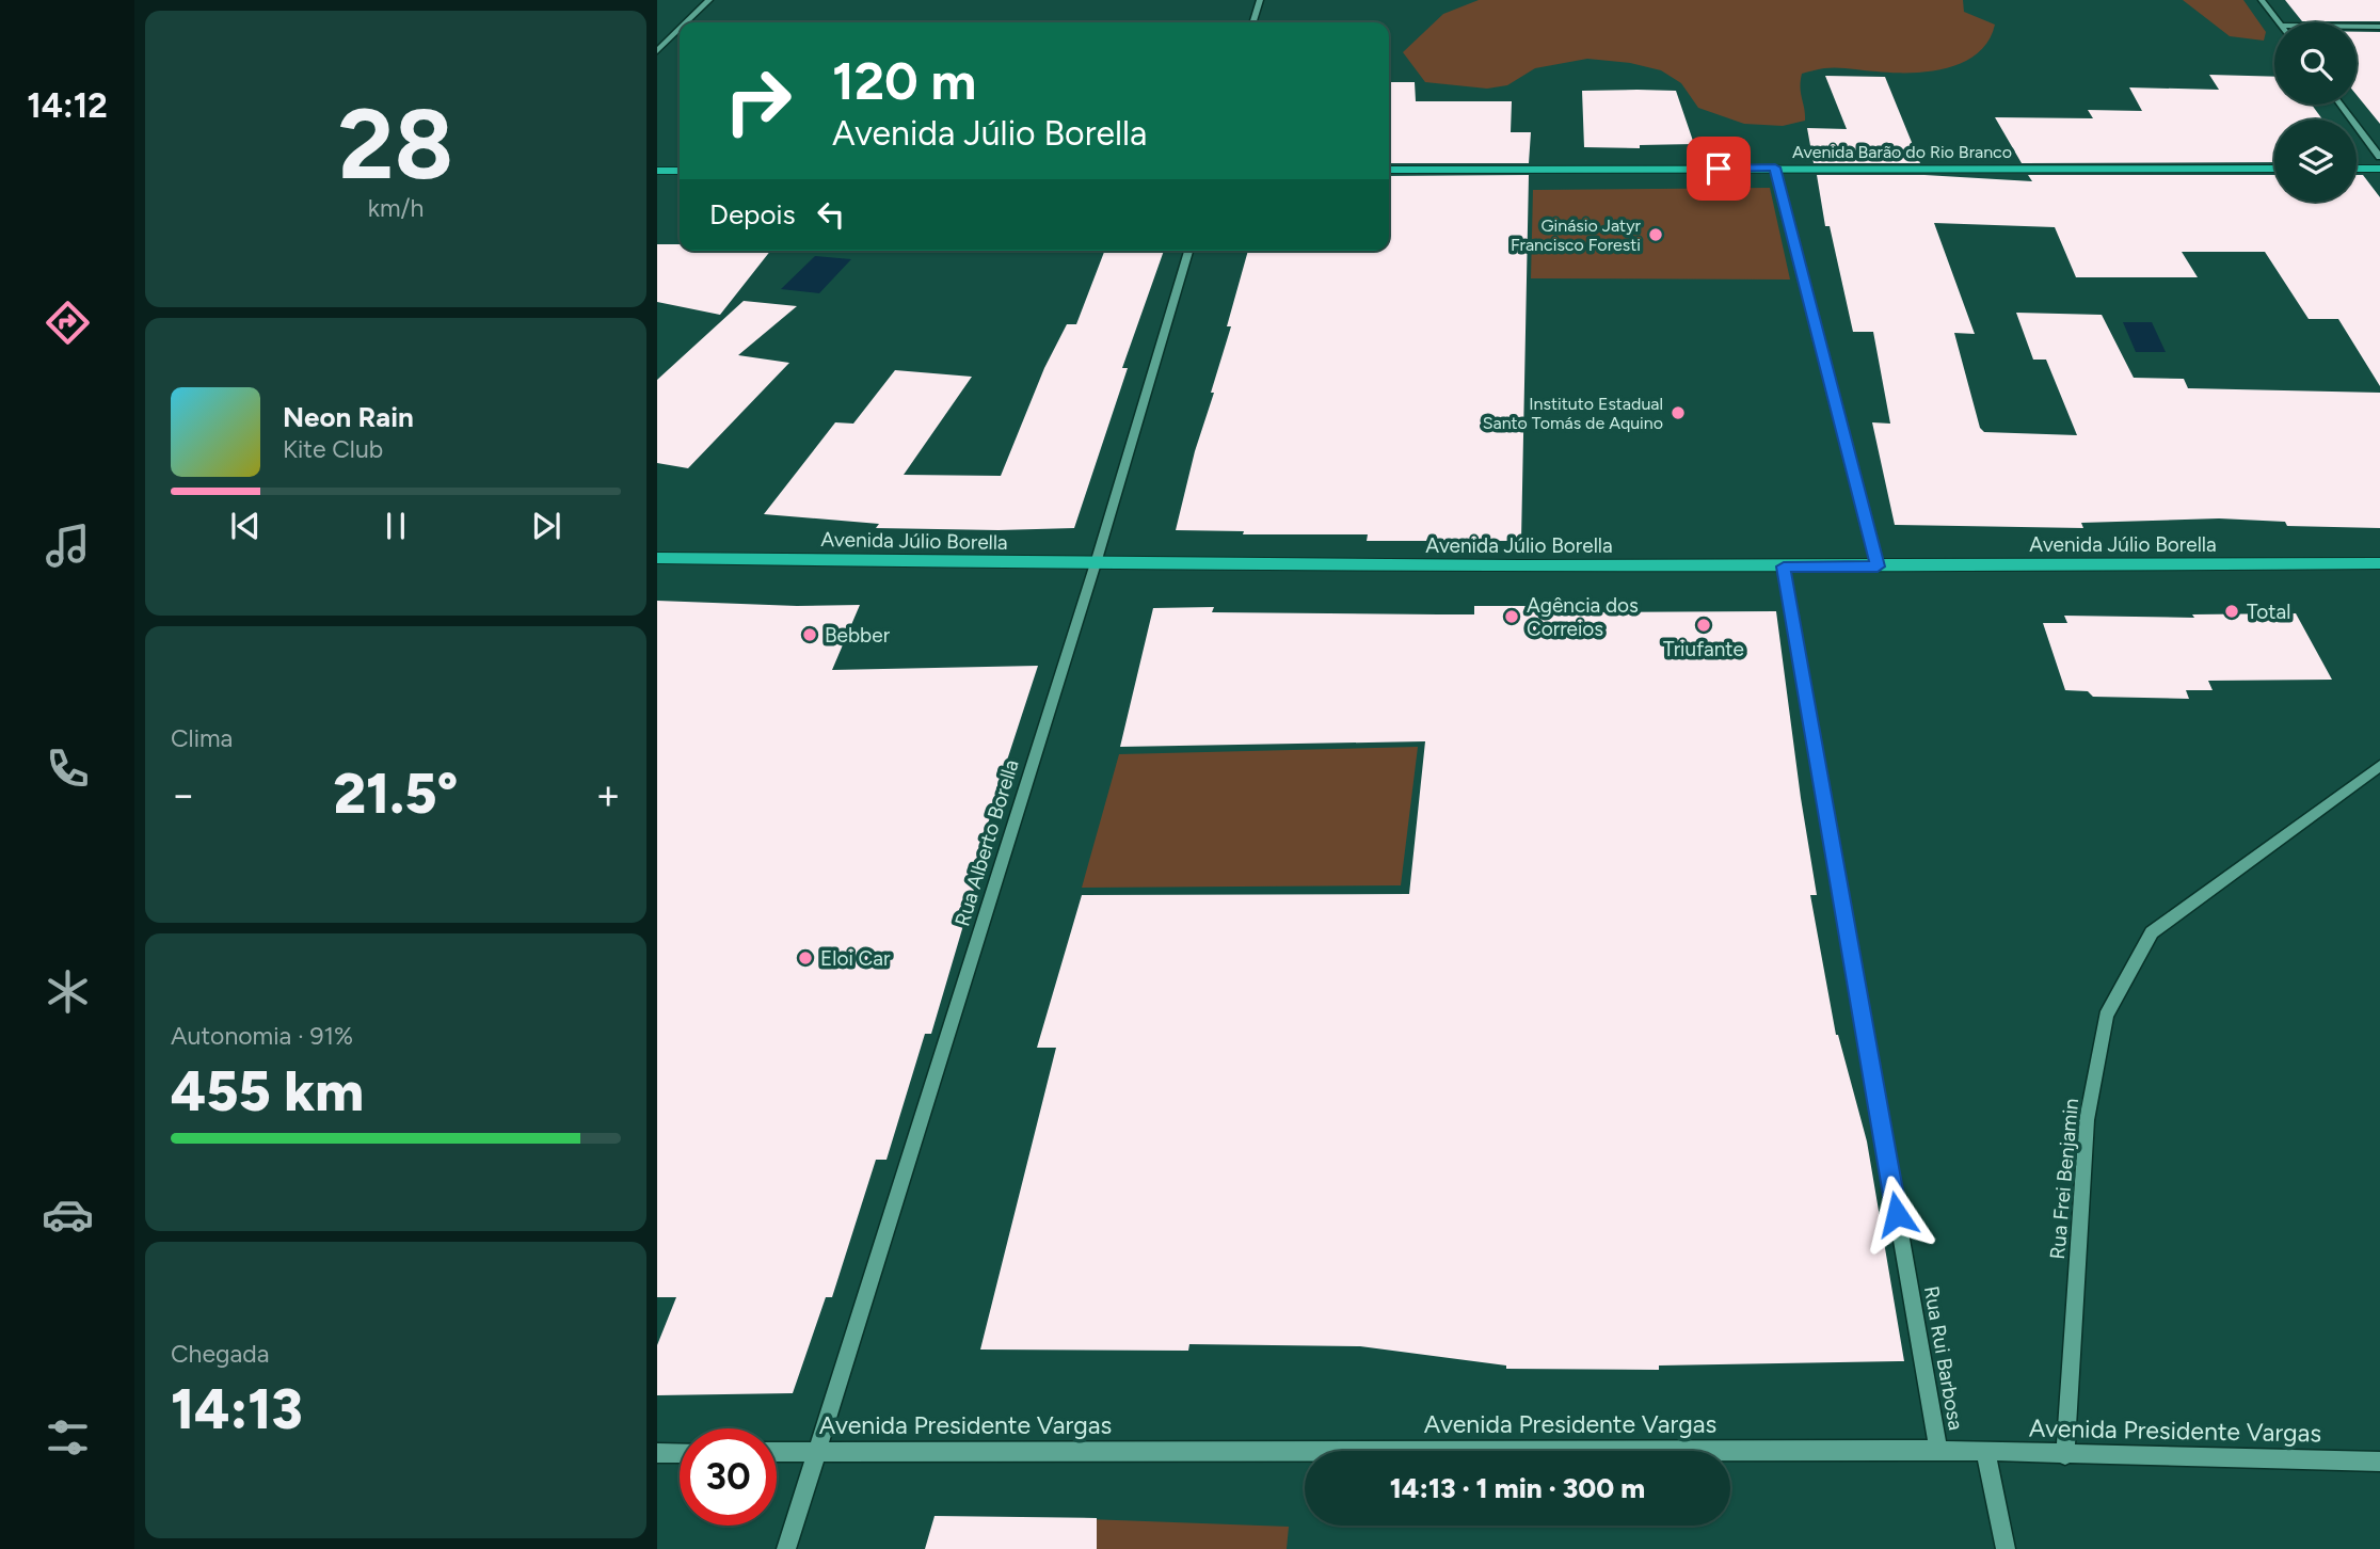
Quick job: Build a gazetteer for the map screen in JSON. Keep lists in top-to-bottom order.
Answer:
{
  "streets": {
    "main road": ["Avenida Barão do Rio Branco", "Avenida Júlio Borella"],
    "street": [
      "Rua Alberto Borella",
      "Rua Frei Benjamin",
      "Rua Rui Barbosa",
      "Avenida Presidente Vargas"
    ]
  },
  "crossings": [
    ["Avenida Júlio Borella", "Rua Alberto Borella"],
    ["Avenida Júlio Borella", "Rua Rui Barbosa"],
    ["Rua Alberto Borella", "Avenida Presidente Vargas"],
    ["Rua Frei Benjamin", "Avenida Presidente Vargas"],
    ["Rua Rui Barbosa", "Avenida Presidente Vargas"]
  ],
  "places": [
    "Ginásio Jatyr Francisco Foresti",
    "Instituto Estadual Santo Tomás de Aquino",
    "Total",
    "Agência dos Correios",
    "Triufante",
    "Bebber",
    "Eloi Car"
  ],
  "page": {
    "tabs": "14:12",
    "tile": [
      ["28", "km/h"],
      "Clima",
      ["Autonomia · 91%", "455 km"],
      ["Chegada", "14:13"]
    ],
    "turn": ["120 m", "Avenida Júlio Borella"],
    "then": "Depois",
    "song": ["Neon Rain", "Kite Club"],
    "heat": ["−", "21.5°", "+"],
    "limit": "30",
    "trip": "14:13 · 1 min · 300 m"
  }
}
